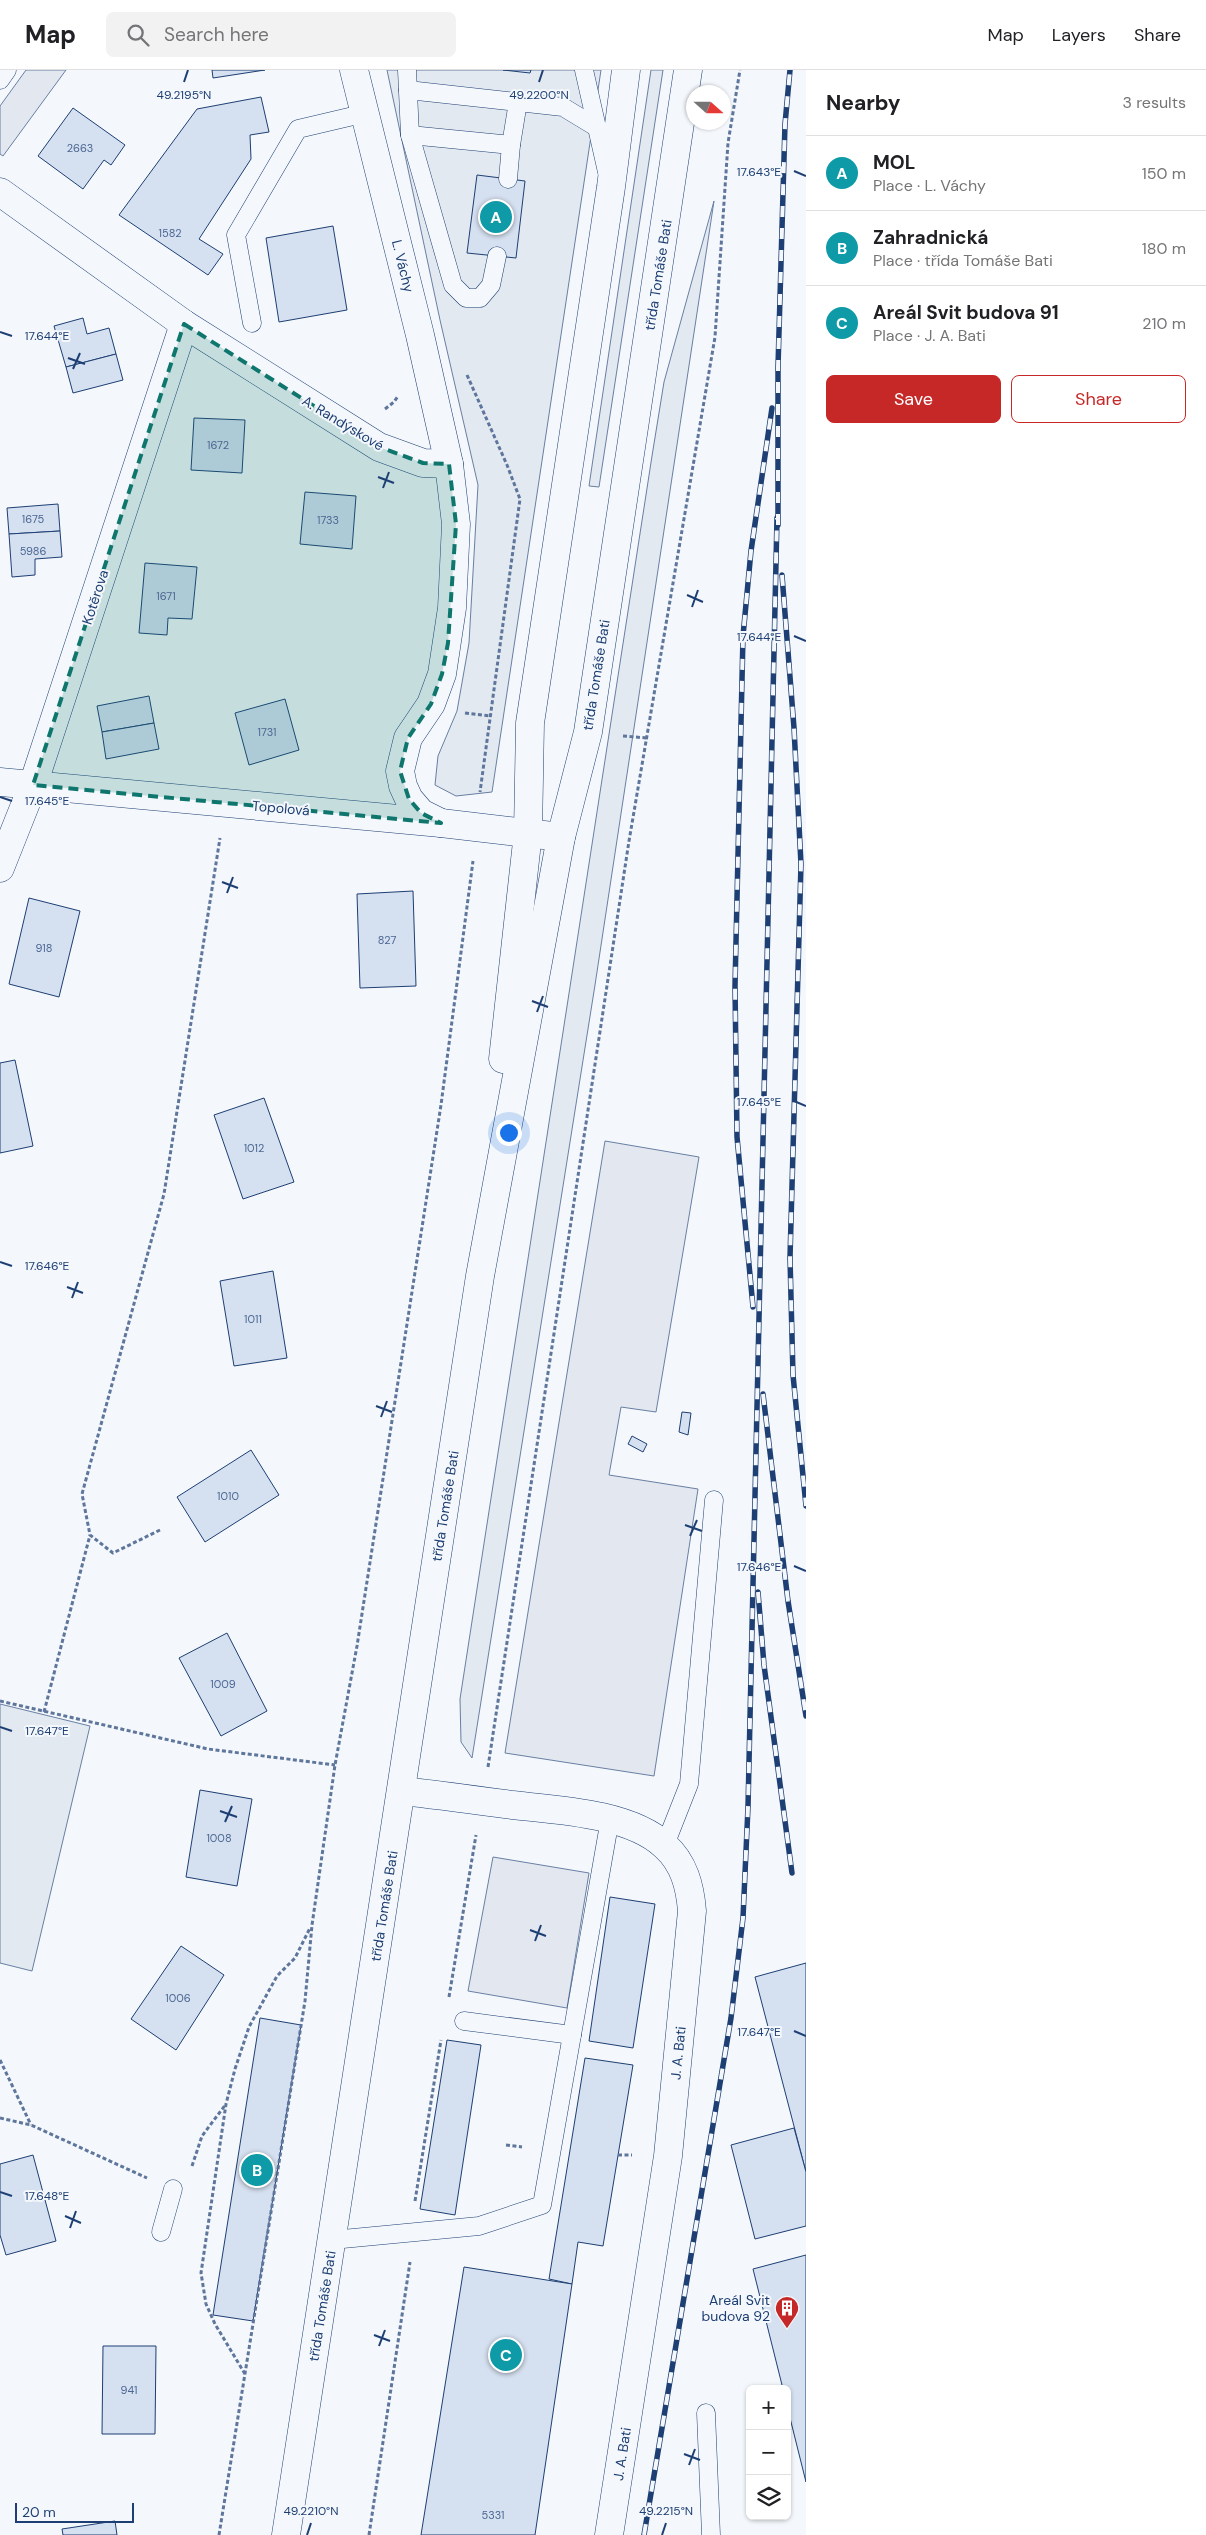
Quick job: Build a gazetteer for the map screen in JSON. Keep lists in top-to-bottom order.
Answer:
{
  "streets": {
    "main road": [
      "L. Váchy",
      "třída Tomáše Bati",
      "A. Randýskové",
      "Kotěrova",
      "Topolová",
      "J. A. Bati"
    ]
  },
  "crossings": [
    ["L. Váchy", "A. Randýskové"],
    ["třída Tomáše Bati", "Topolová"],
    ["třída Tomáše Bati", "J. A. Bati"],
    ["A. Randýskové", "Kotěrova"],
    ["Kotěrova", "Topolová"]
  ],
  "places": {
    "building": ["Areál Svit budova 92"]
  },
  "house_numbers": [
    "2663",
    "1582",
    "1672",
    "1675",
    "1733",
    "5986",
    "1671",
    "1731",
    "827",
    "918",
    "1012",
    "1011",
    "1010",
    "1009",
    "1008",
    "1006",
    "941",
    "5331"
  ],
  "scale_bar": "20 m",
  "north": "right",
  "page": {
    "header": "Map",
    "search": "Search here",
    "nav": ["Map", "Layers", "Share"],
    "heading": ["Nearby", "3 results"],
    "list": [
      {
        "mark": "A",
        "name": "MOL",
        "note": "Place · L. Váchy",
        "value": "150 m"
      },
      {
        "mark": "B",
        "name": "Zahradnická",
        "note": "Place · třída Tomáše Bati",
        "value": "180 m"
      },
      {
        "mark": "C",
        "name": "Areál Svit budova 91",
        "note": "Place · J. A. Bati",
        "value": "210 m"
      }
    ],
    "pins": ["A", "B", "C"],
    "buttons": ["Save", "Share"],
    "map_buttons": ["+", "−"],
    "scale": "20 m"
  },
  "coordinates": [
    "49.2195°N",
    "49.2200°N",
    "17.643°E",
    "17.644°E",
    "17.645°E",
    "17.646°E",
    "17.647°E",
    "17.648°E",
    "49.2210°N",
    "49.2215°N"
  ]
}
